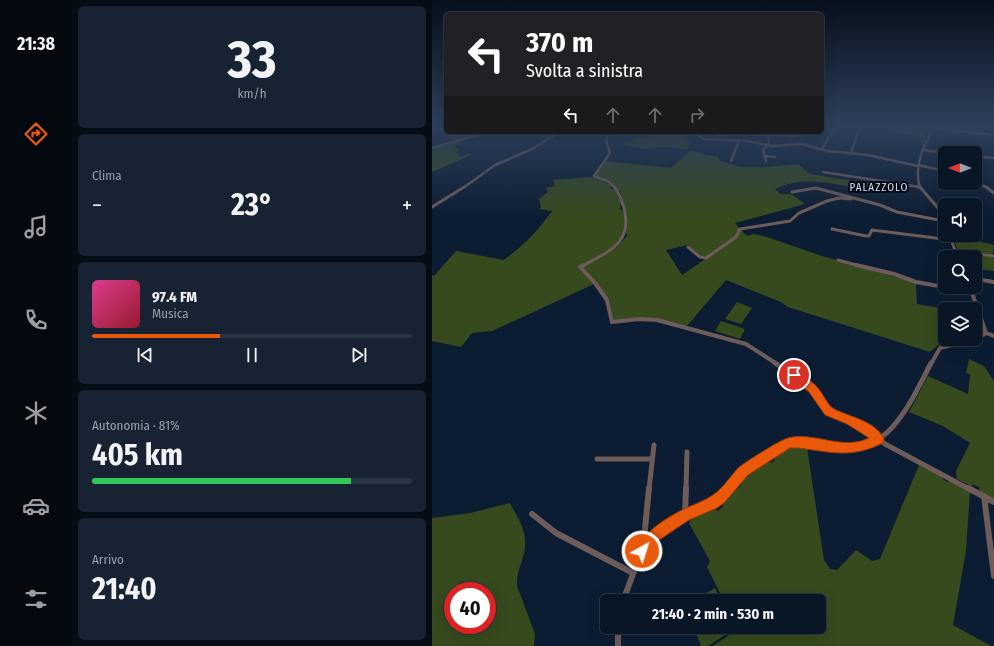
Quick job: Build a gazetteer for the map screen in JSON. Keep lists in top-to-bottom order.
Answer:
{
  "districts": ["PALAZZOLO"],
  "north": "left",
  "page": {
    "tabs": "21:38",
    "tile": [
      ["33", "km/h"],
      "Clima",
      ["Autonomia · 81%", "405 km"],
      ["Arrivo", "21:40"]
    ],
    "turn": ["370 m", "Svolta a sinistra"],
    "heat": ["−", "23°", "+"],
    "song": ["97.4 FM", "Musica"],
    "limit": "40",
    "trip": "21:40 · 2 min · 530 m"
  }
}
